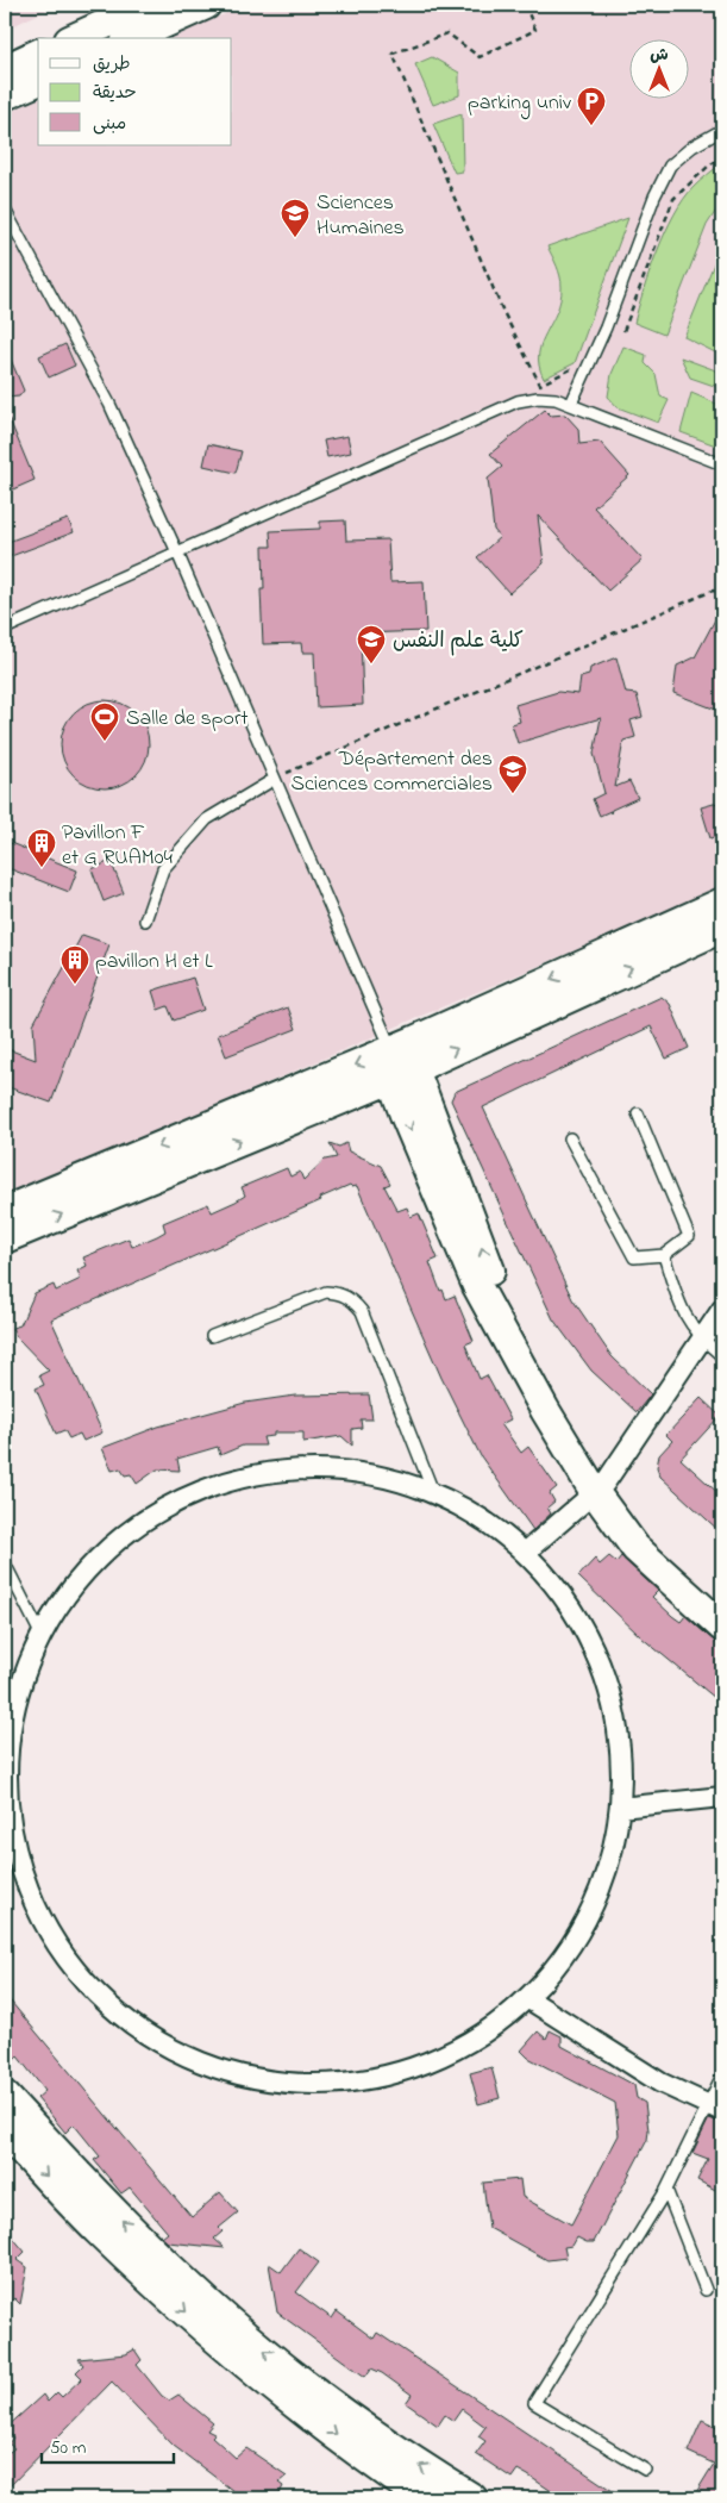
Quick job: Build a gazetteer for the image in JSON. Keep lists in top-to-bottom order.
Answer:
{
  "places": {
    "parking": ["parking univ"],
    "school or university": ["Sciences Humaines", "كلية علم النفس", "Département des Sciences commerciales"],
    "sports": ["Salle de sport"],
    "building": ["Pavillon F et G RUAM04", "pavillon H et L"]
  },
  "legend": ["طريق", "حديقة", "مبنى"],
  "scale_bar": "50 m",
  "north": "top"
}
